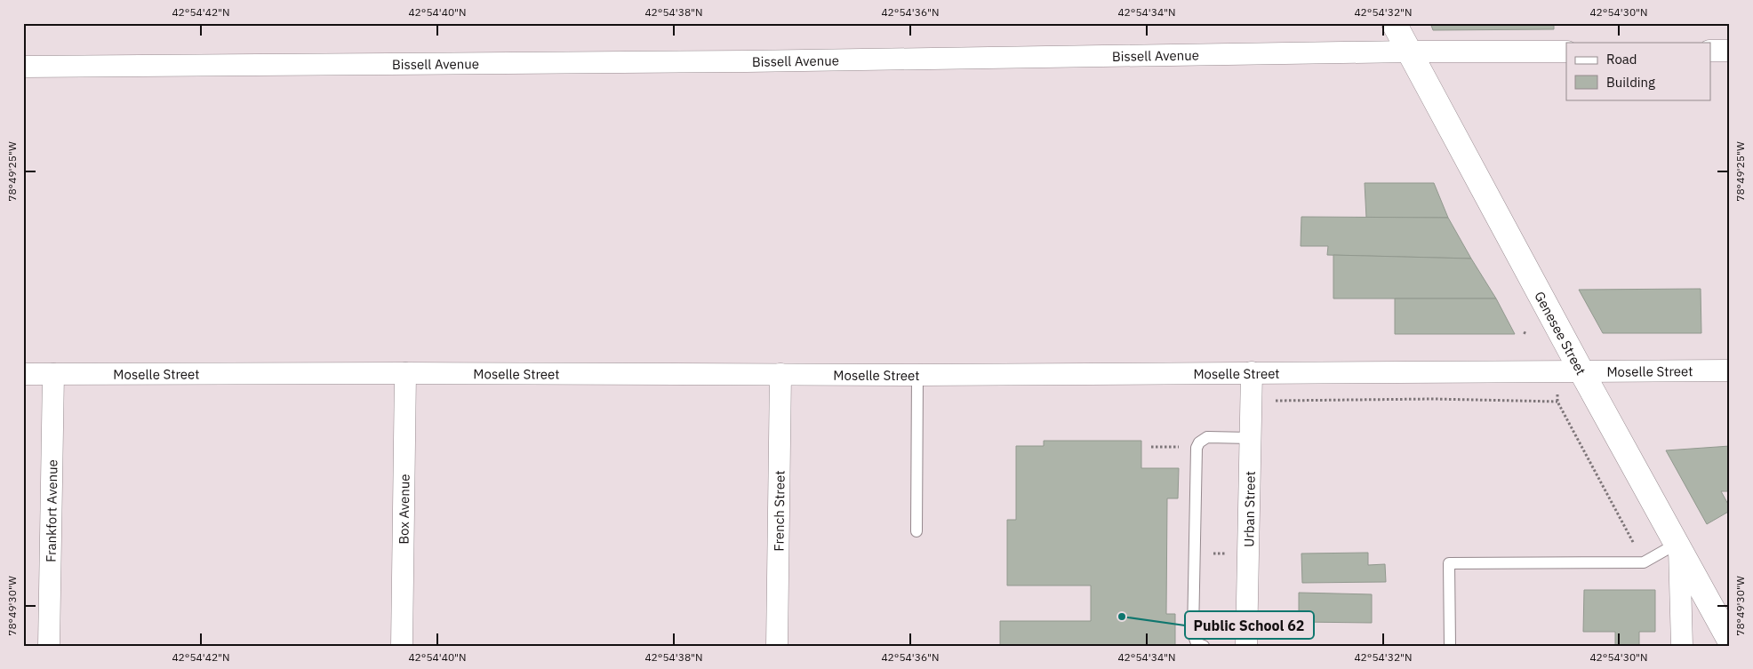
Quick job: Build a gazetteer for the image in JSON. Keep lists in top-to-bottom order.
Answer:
{
  "streets": {
    "main road": ["Genesee Street"],
    "street": [
      "Bissell Avenue",
      "Moselle Street",
      "Urban Street",
      "Frankfort Avenue",
      "Box Avenue",
      "French Street"
    ]
  },
  "crossings": [
    ["Bissell Avenue", "Genesee Street"],
    ["Genesee Street", "Moselle Street"],
    ["Moselle Street", "Urban Street"],
    ["Moselle Street", "Frankfort Avenue"],
    ["Moselle Street", "Box Avenue"],
    ["Moselle Street", "French Street"]
  ],
  "places": ["Public School 62"],
  "legend": ["Road", "Building"],
  "coordinates": [
    "42°54'42\"N",
    "42°54'40\"N",
    "42°54'38\"N",
    "42°54'36\"N",
    "42°54'34\"N",
    "42°54'32\"N",
    "42°54'30\"N",
    "78°49'25\"W",
    "78°49'30\"W"
  ]
}
